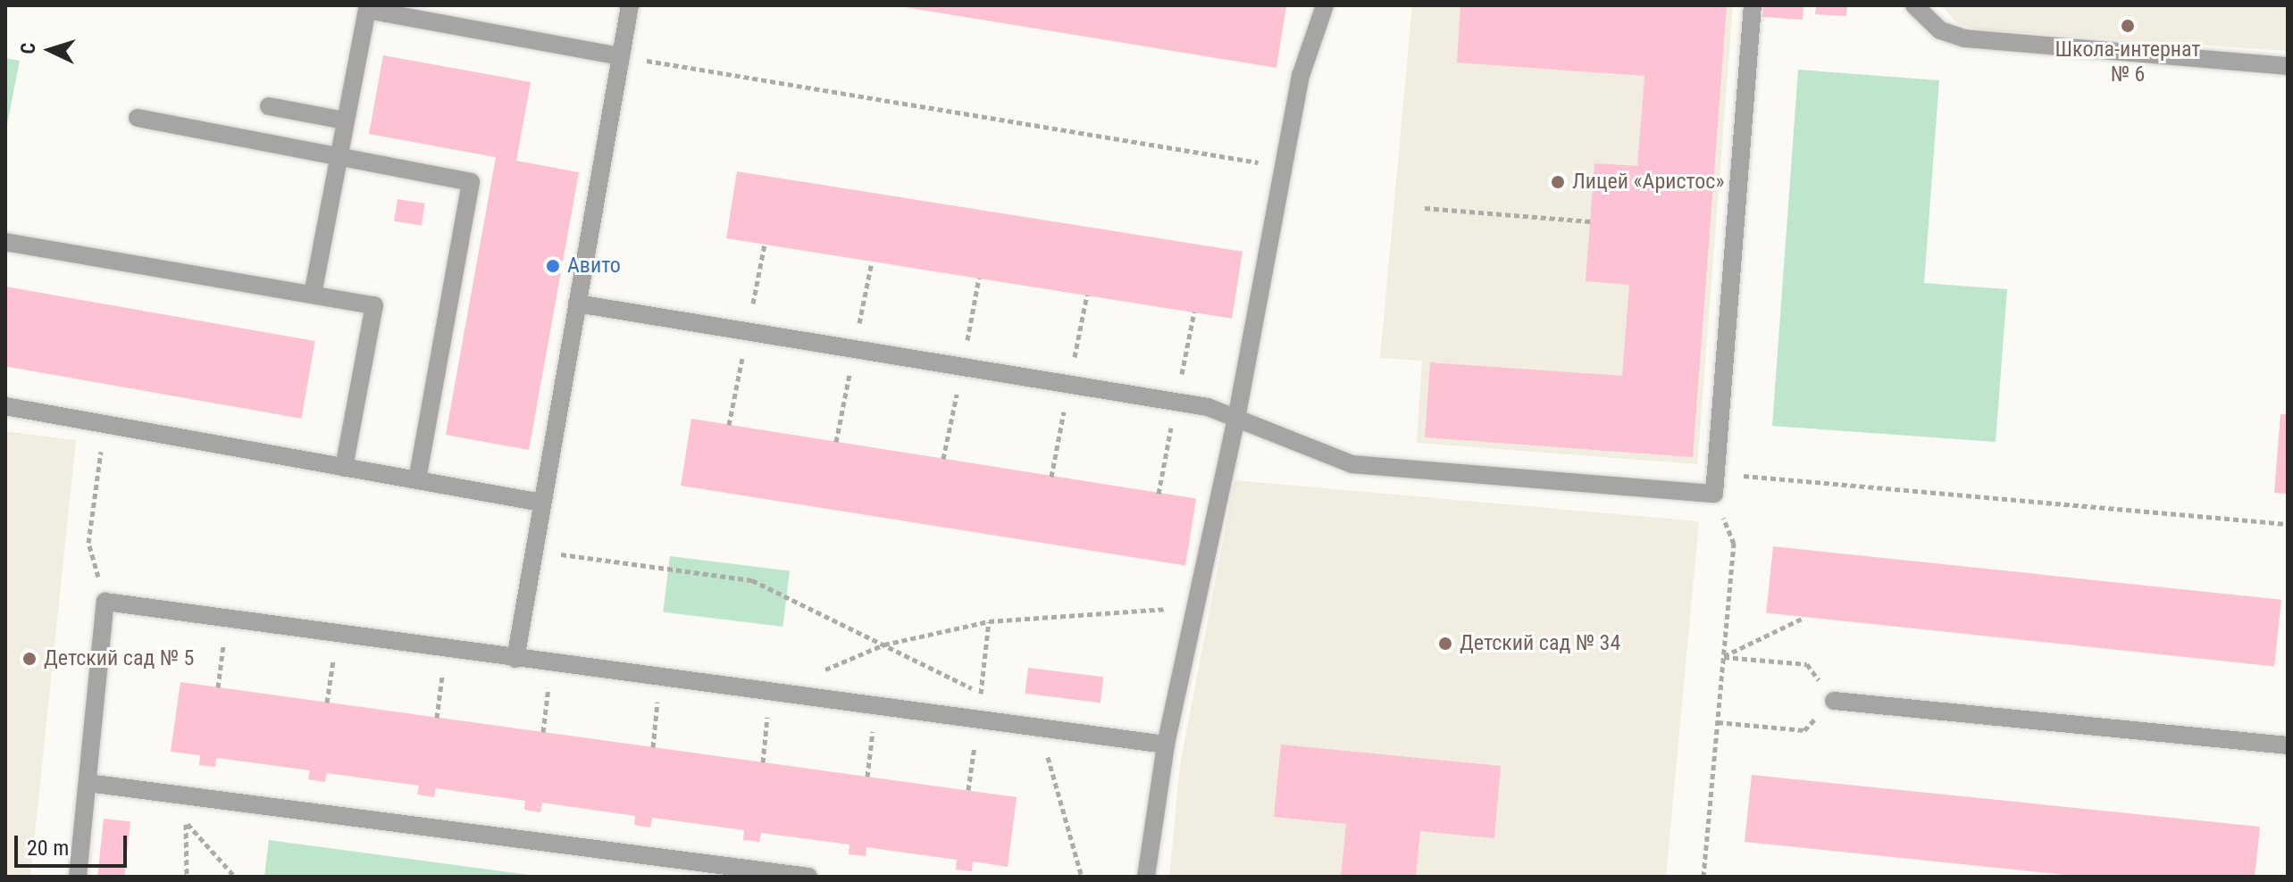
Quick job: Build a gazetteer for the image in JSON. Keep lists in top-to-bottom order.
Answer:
{
  "places": [
    "Школа-интернат № 6",
    "Лицей «Аристос»",
    "Авито",
    "Детский сад № 34",
    "Детский сад № 5"
  ],
  "scale_bar": "20 m",
  "north": "left"
}
